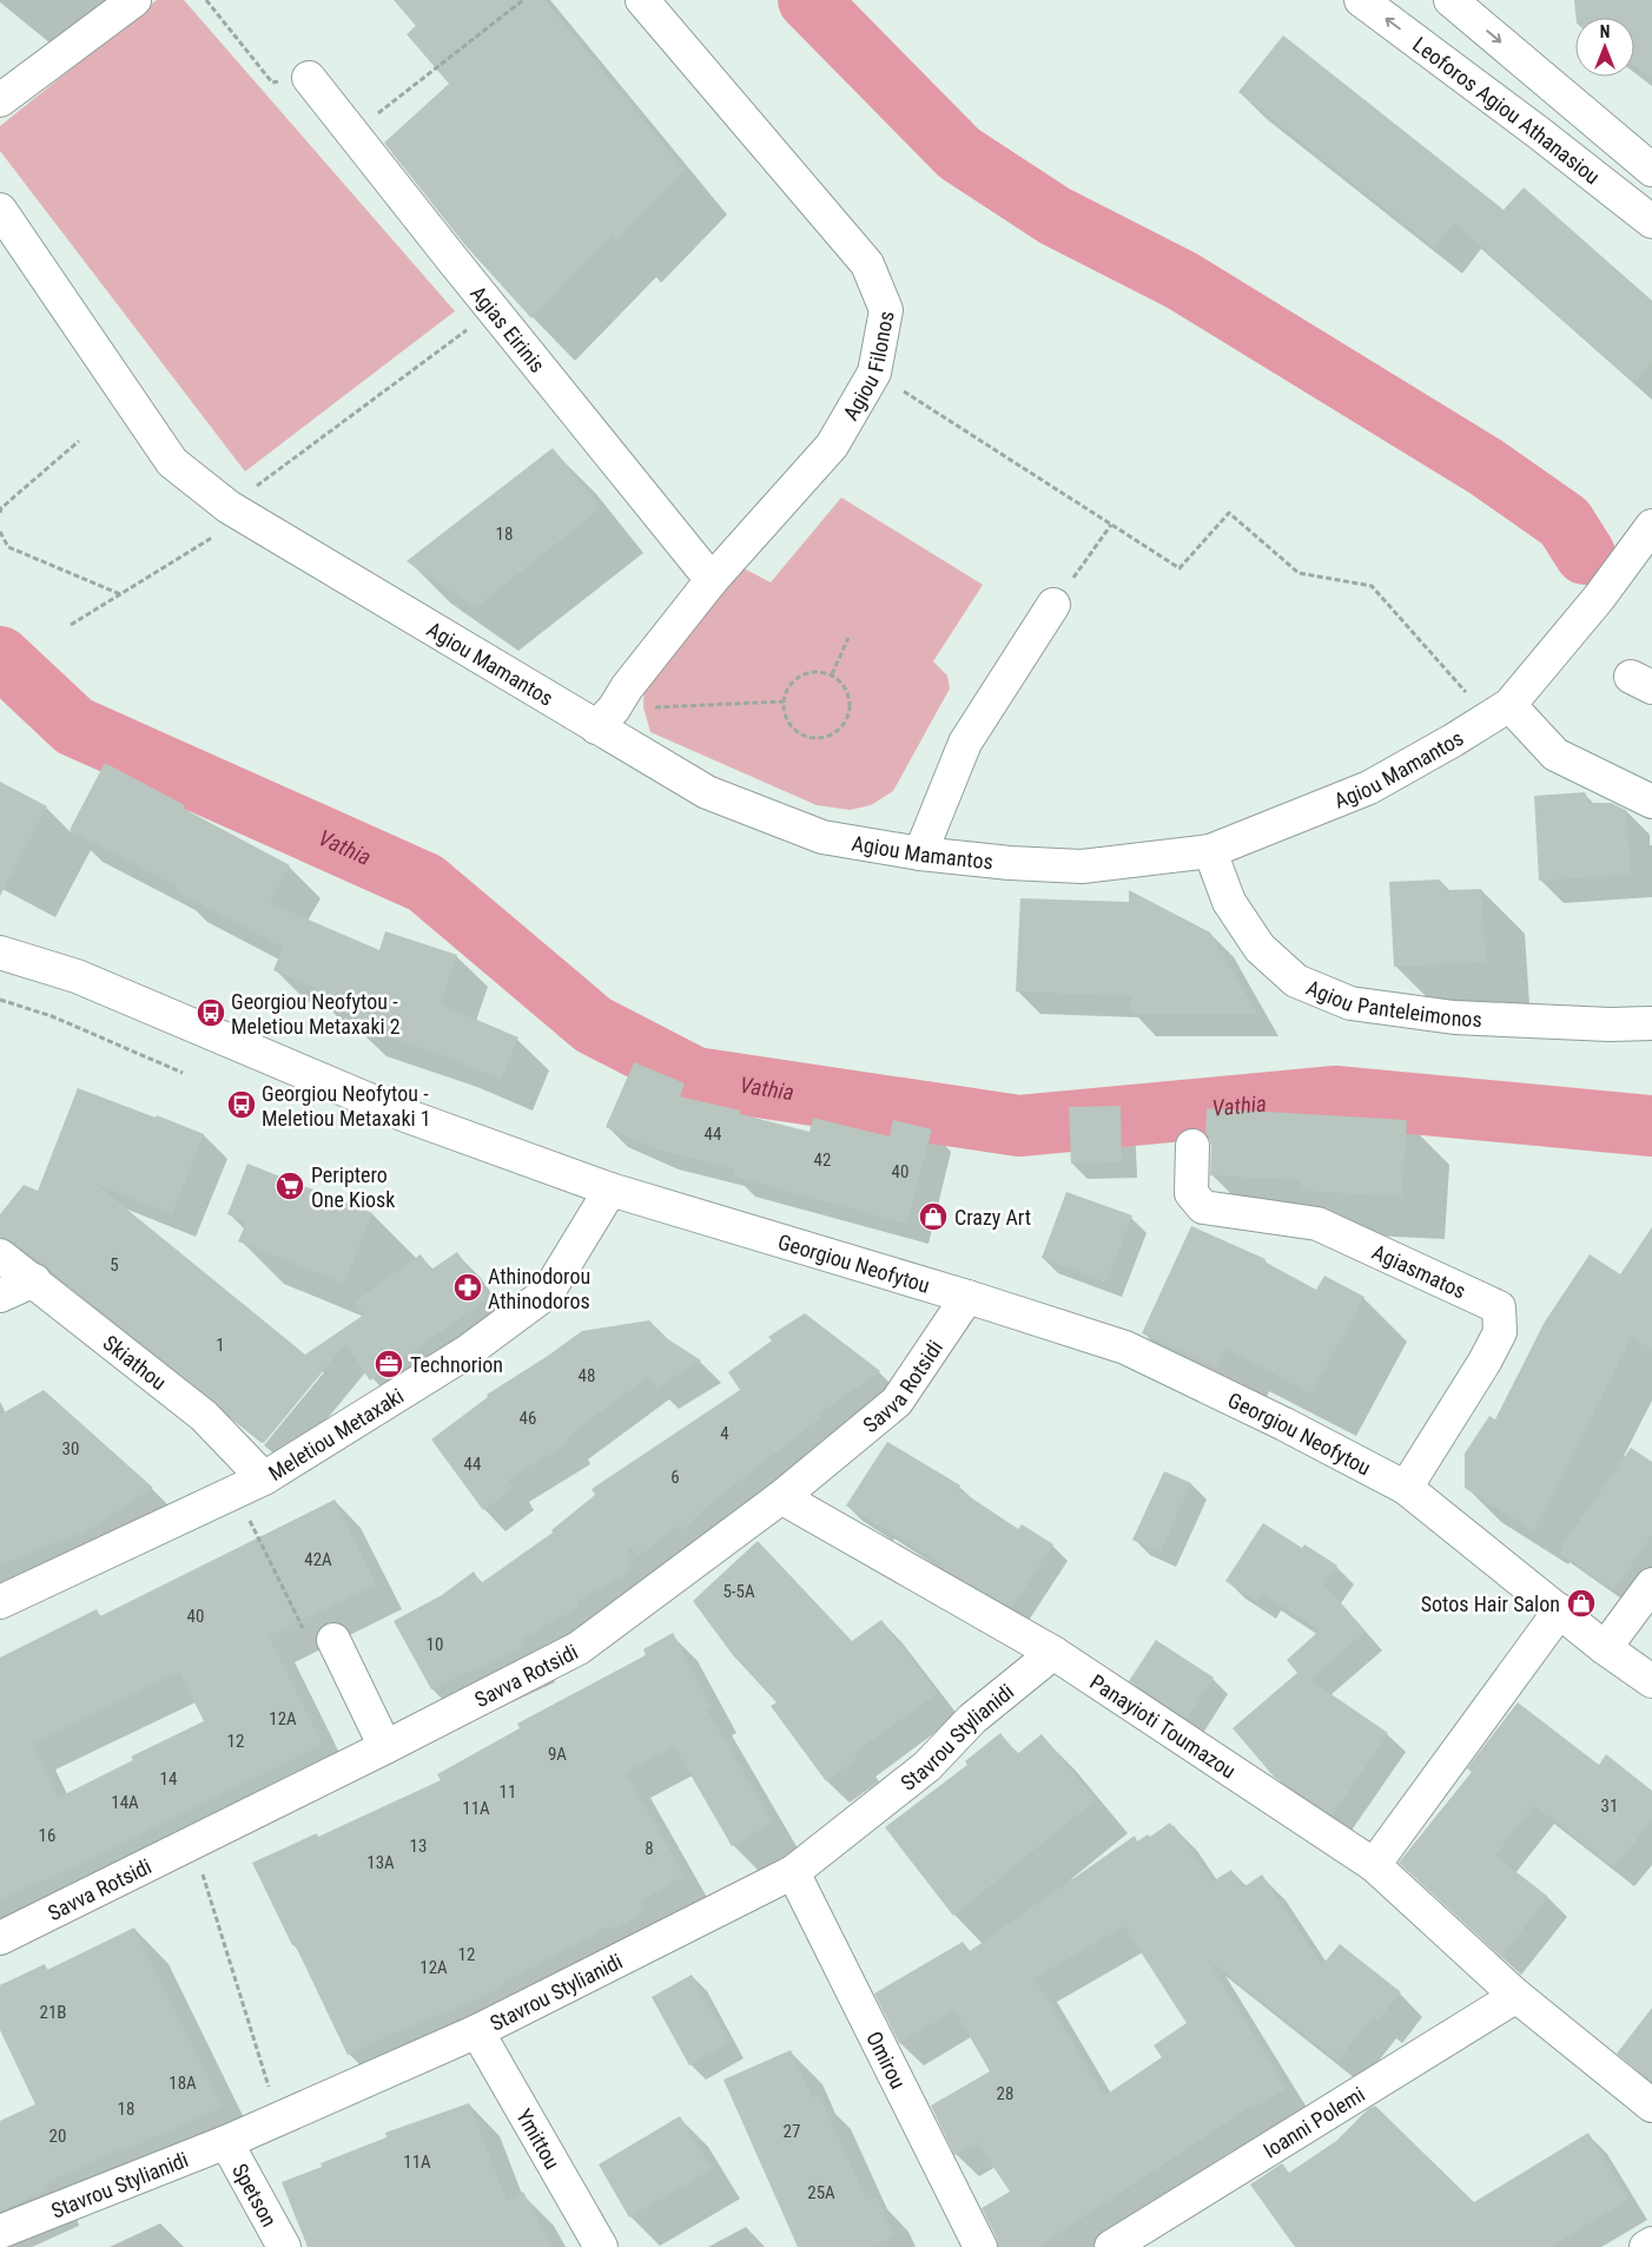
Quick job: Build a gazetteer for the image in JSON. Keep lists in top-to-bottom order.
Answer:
{
  "streets": {
    "street": [
      "Leoforos Agiou Athanasiou",
      "Agias Eirinis",
      "Agiou Filonos",
      "Agiou Mamantos",
      "Agiou Panteleimonos",
      "Georgiou Neofytou",
      "Agiasmatos",
      "Skiathou",
      "Savva Rotsidi",
      "Meletiou Metaxaki",
      "Panayioti Toumazou",
      "Stavrou Stylianidi",
      "Omirou",
      "Ioanni Polemi",
      "Ymittou",
      "Spetson"
    ]
  },
  "crossings": [
    ["Agias Eirinis", "Agiou Filonos"],
    ["Agiou Filonos", "Agiou Mamantos"],
    ["Agiou Mamantos", "Agiou Panteleimonos"],
    ["Georgiou Neofytou", "Agiasmatos"],
    ["Georgiou Neofytou", "Savva Rotsidi"],
    ["Georgiou Neofytou", "Meletiou Metaxaki"],
    ["Skiathou", "Meletiou Metaxaki"],
    ["Savva Rotsidi", "Panayioti Toumazou"],
    ["Panayioti Toumazou", "Stavrou Stylianidi"],
    ["Panayioti Toumazou", "Ioanni Polemi"],
    ["Stavrou Stylianidi", "Omirou"],
    ["Stavrou Stylianidi", "Ymittou"],
    ["Stavrou Stylianidi", "Spetson"]
  ],
  "water": ["Vathia"],
  "places": {
    "bus stop": ["Georgiou Neofytou - Meletiou Metaxaki 2", "Georgiou Neofytou - Meletiou Metaxaki 1"],
    "supermarket": ["Periptero One Kiosk"],
    "shop": ["Crazy Art", "Sotos Hair Salon"],
    "pharmacy": ["Athinodorou Athinodoros"],
    "office": ["Technorion"]
  },
  "house_numbers": [
    "18",
    "44",
    "42",
    "40",
    "5",
    "1",
    "48",
    "46",
    "4",
    "30",
    "44",
    "6",
    "42A",
    "5-5A",
    "40",
    "10",
    "12A",
    "12",
    "9A",
    "14",
    "11",
    "14A",
    "31",
    "11A",
    "16",
    "13",
    "8",
    "13A",
    "12",
    "12A",
    "21B",
    "18A",
    "28",
    "18",
    "27",
    "20",
    "11A",
    "25A"
  ],
  "north": "top"
}
